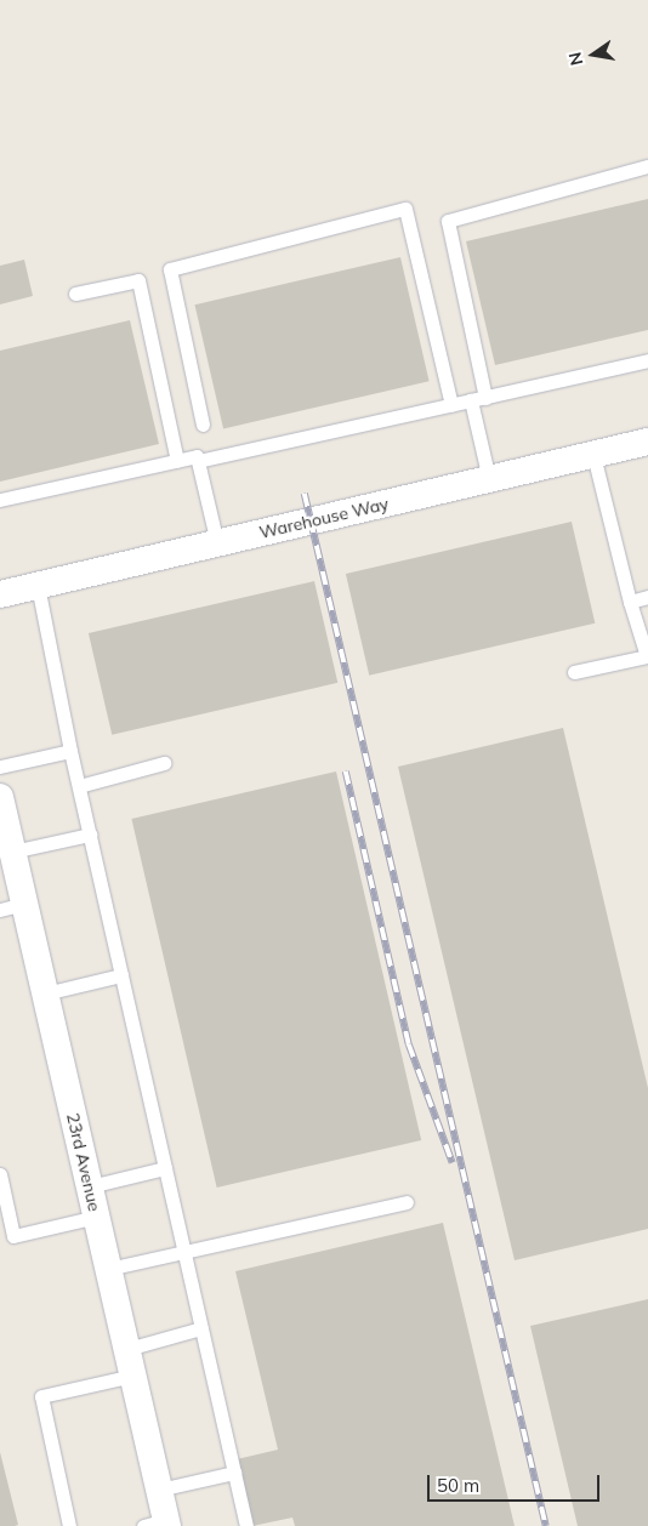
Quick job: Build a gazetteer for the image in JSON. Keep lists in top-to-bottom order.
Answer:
{
  "streets": {
    "street": ["Warehouse Way", "23rd Avenue"]
  },
  "scale_bar": "50 m",
  "north": "left"
}
